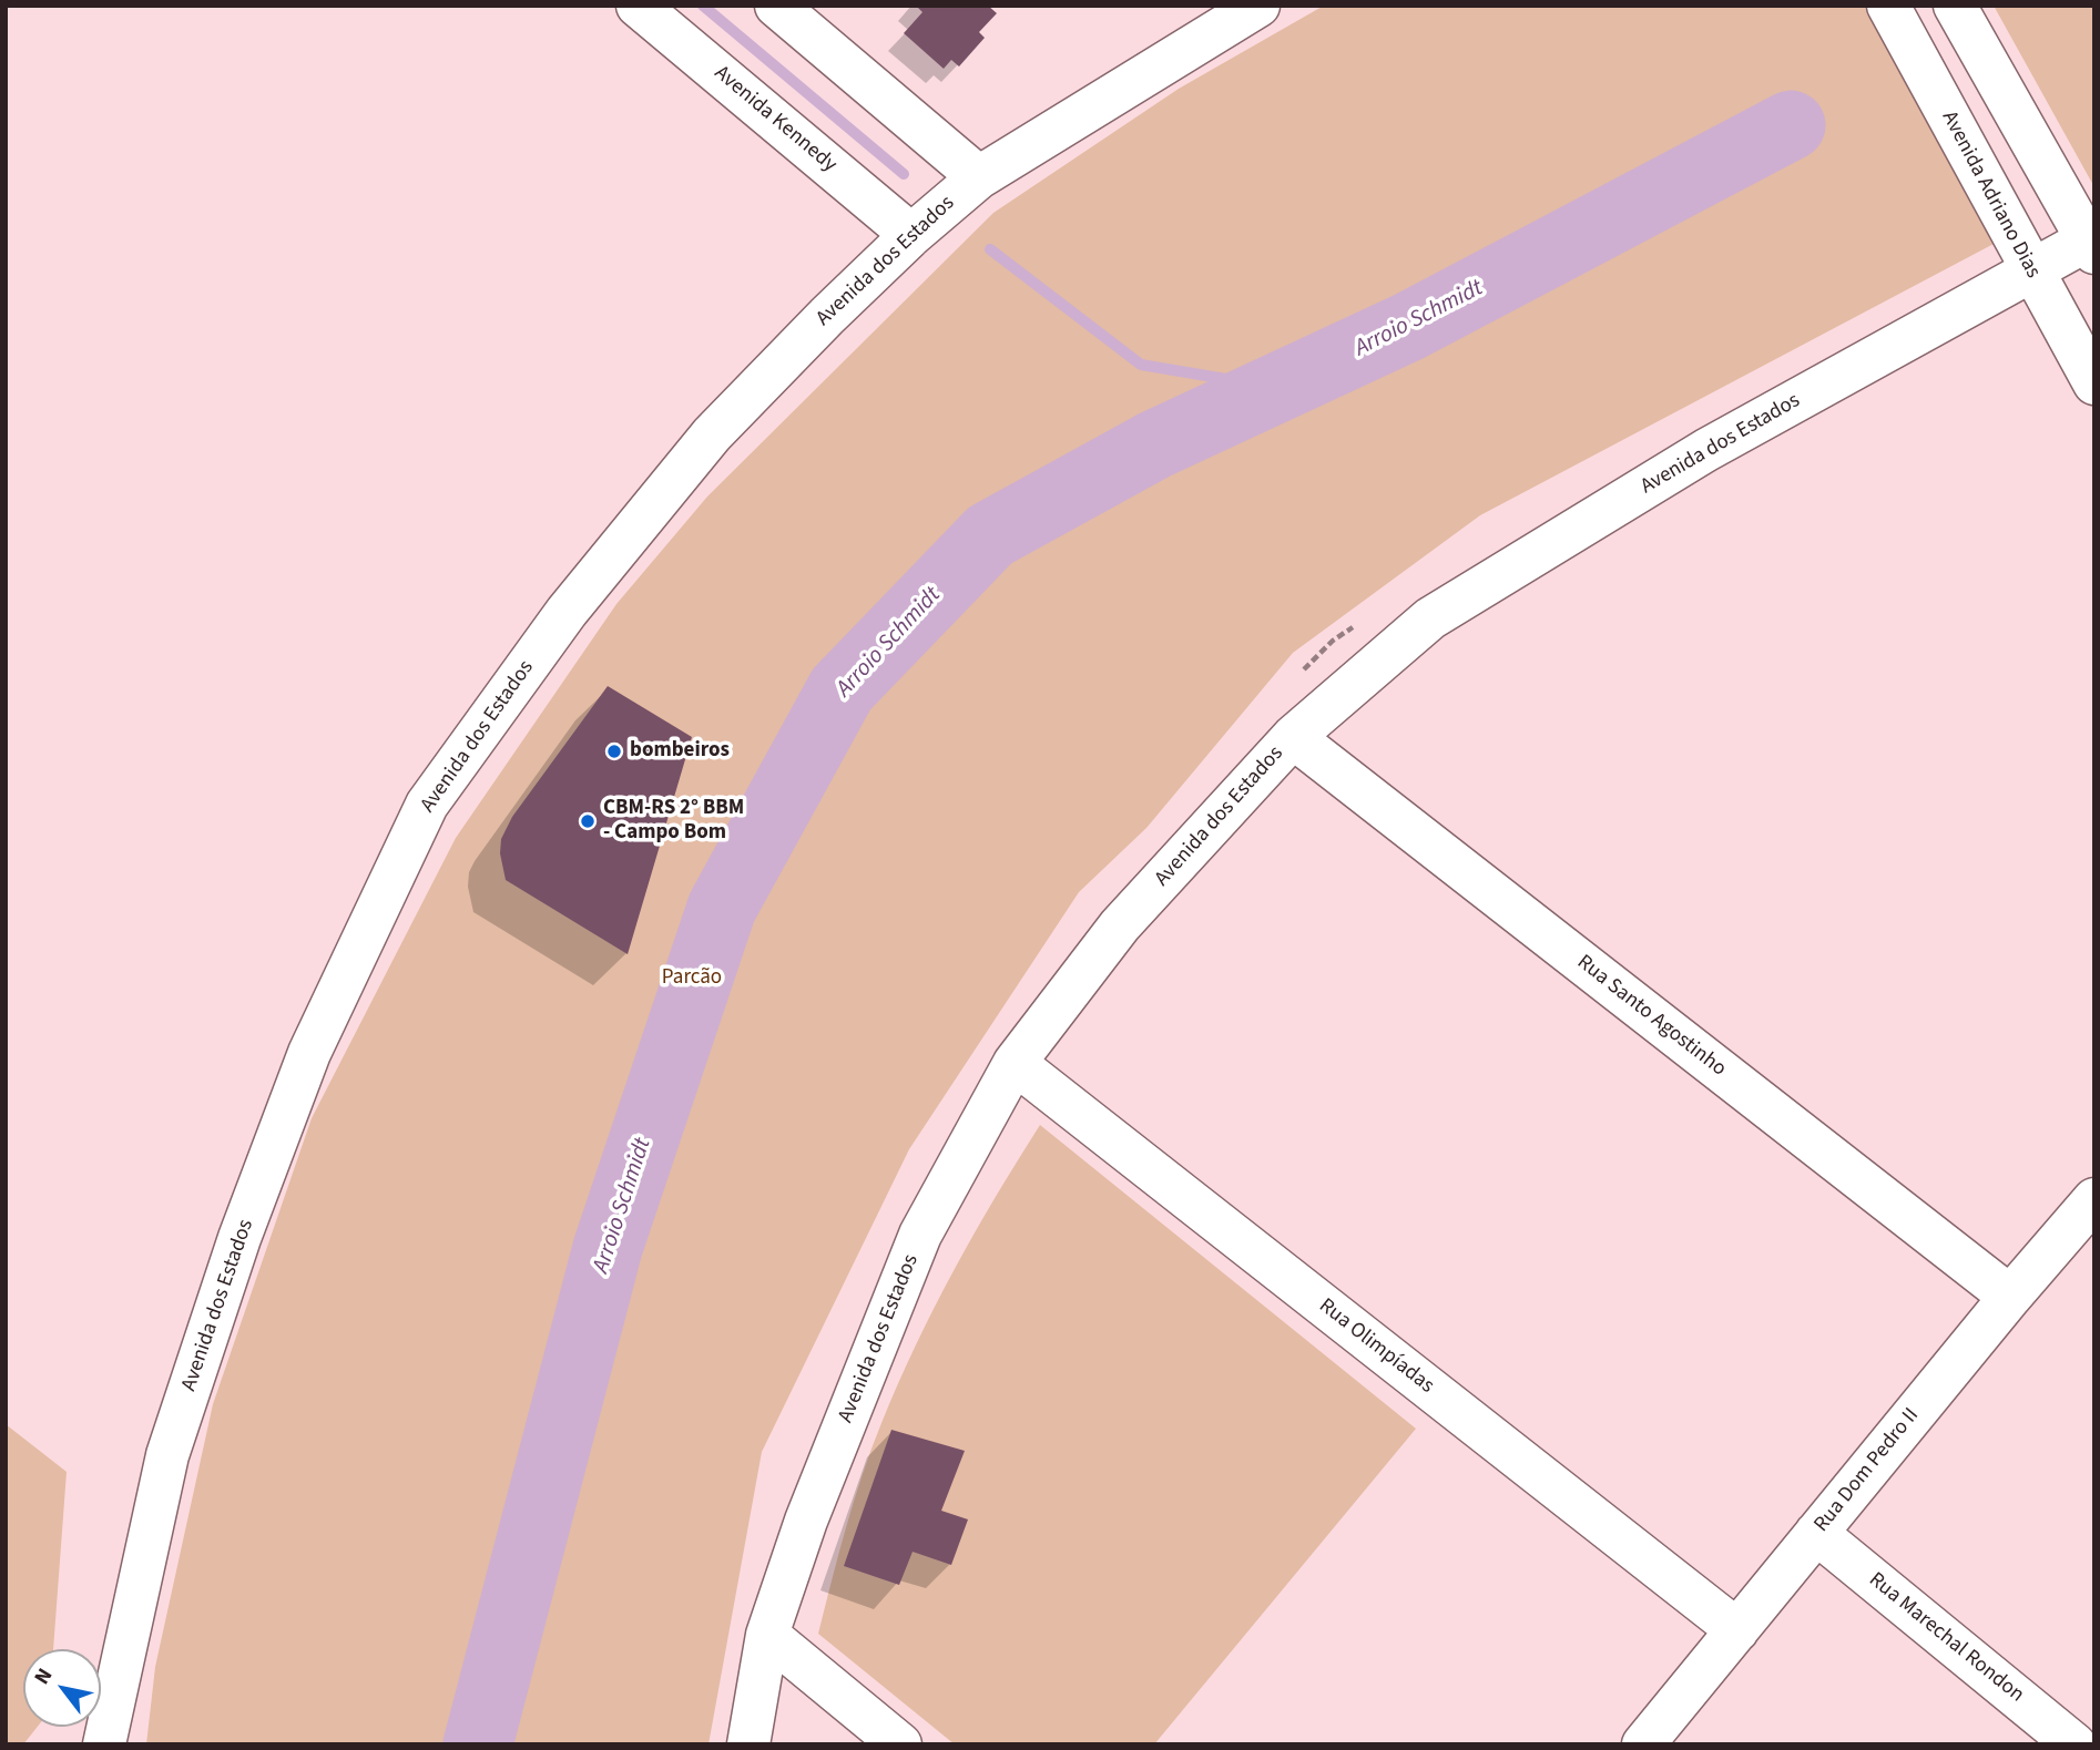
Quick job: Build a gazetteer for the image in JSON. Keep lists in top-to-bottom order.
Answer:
{
  "streets": {
    "street": [
      "Avenida Kennedy",
      "Avenida Adriano Dias",
      "Avenida dos Estados",
      "Rua Santo Agostinho",
      "Rua Olimpíadas",
      "Rua Dom Pedro II",
      "Rua Marechal Rondon"
    ]
  },
  "crossings": [
    ["Avenida Kennedy", "Avenida dos Estados"],
    ["Avenida Adriano Dias", "Avenida dos Estados"],
    ["Avenida dos Estados", "Rua Santo Agostinho"],
    ["Avenida dos Estados", "Rua Olimpíadas"],
    ["Rua Santo Agostinho", "Rua Dom Pedro II"],
    ["Rua Olimpíadas", "Rua Dom Pedro II"],
    ["Rua Dom Pedro II", "Rua Marechal Rondon"]
  ],
  "water": ["Arroio Schmidt"],
  "parks": ["Parcão"],
  "places": ["bombeiros", "CBM-RS 2° BBM - Campo Bom"],
  "north": "top left"
}
